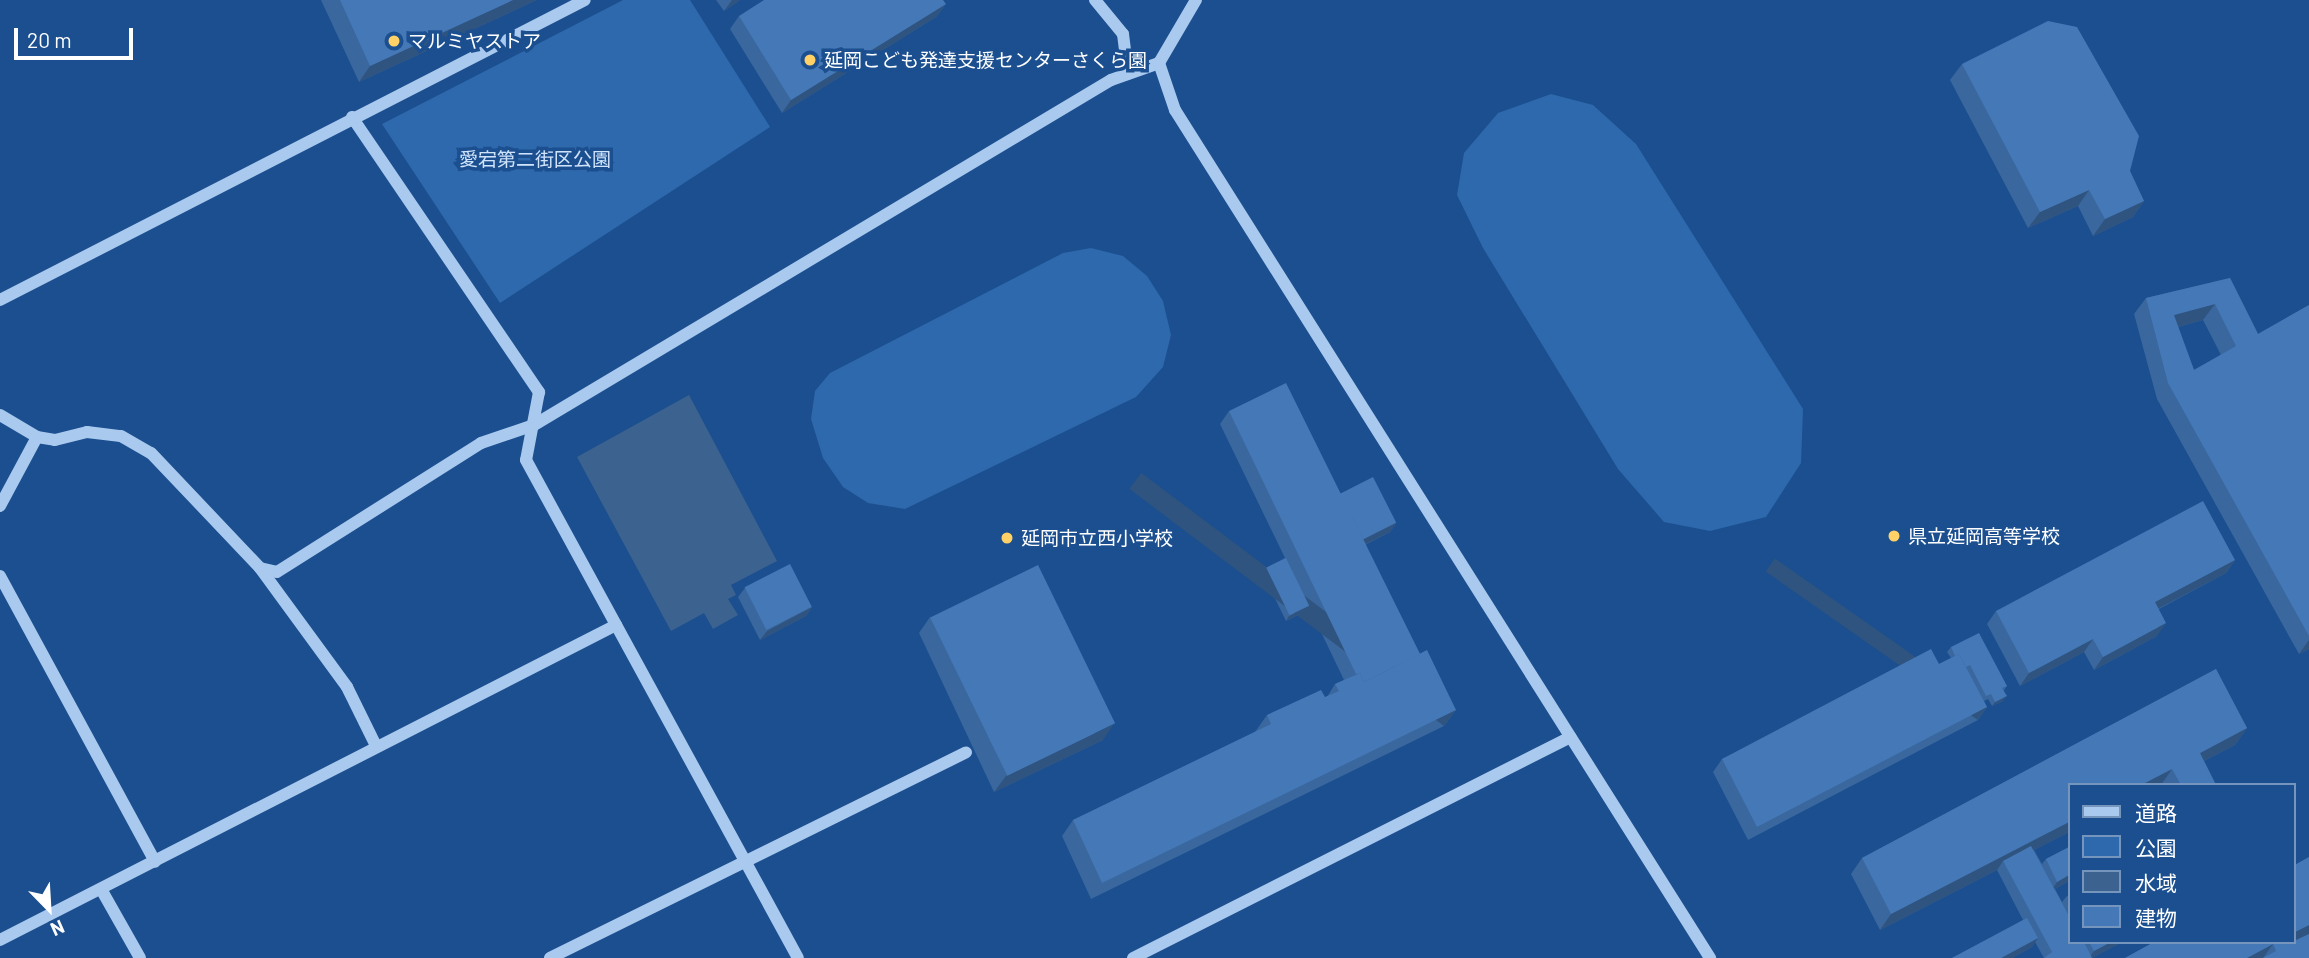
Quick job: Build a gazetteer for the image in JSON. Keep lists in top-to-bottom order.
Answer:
{
  "parks": ["愛宕第二街区公園"],
  "places": [
    "マルミヤストア",
    "延岡こども発達支援センターさくら園",
    "県立延岡高等学校",
    "延岡市立西小学校"
  ],
  "legend": [
    "道路",
    "公園",
    "水域",
    "建物"
  ],
  "scale_bar": "20 m",
  "north": "bottom right"
}
